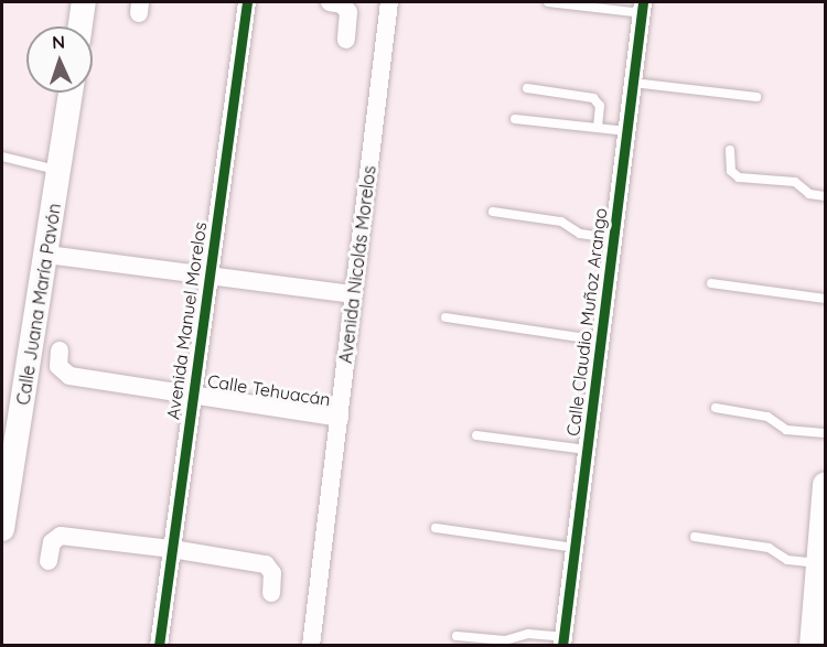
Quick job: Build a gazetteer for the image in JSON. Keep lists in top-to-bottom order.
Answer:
{
  "streets": {
    "street": [
      "Avenida Nicolás Morelos",
      "Calle Juana María Pavón",
      "Avenida Manuel Morelos",
      "Calle Claudio Muñoz Arango",
      "Calle Tehuacán"
    ]
  },
  "crossings": [
    ["Avenida Nicolás Morelos", "Calle Tehuacán"],
    ["Avenida Manuel Morelos", "Calle Tehuacán"]
  ],
  "north": "top"
}
